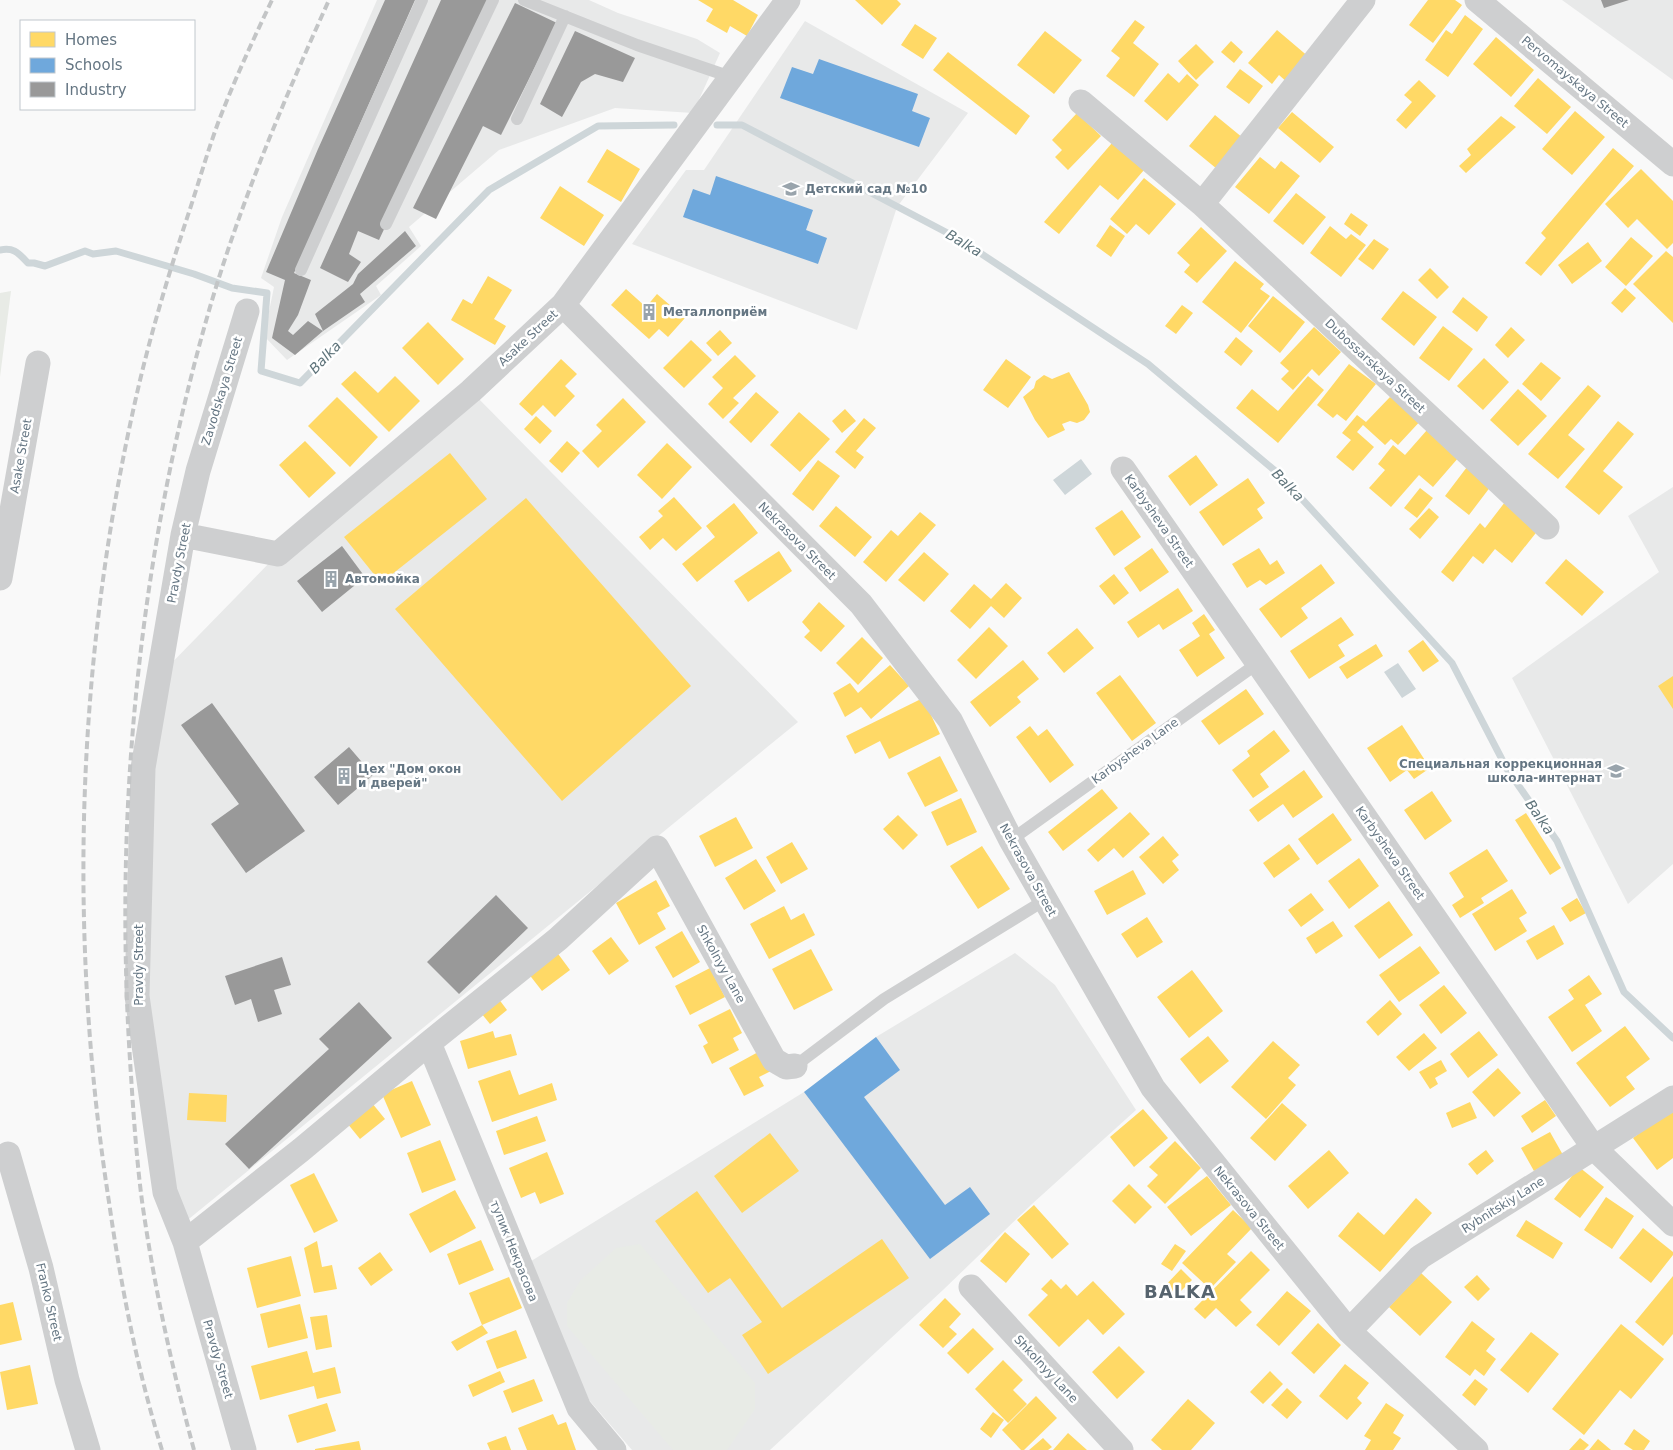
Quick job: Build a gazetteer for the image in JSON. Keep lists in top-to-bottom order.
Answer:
{
  "streets": {
    "street": [
      "Pervomayskaya Street",
      "Asake Street",
      "Dubossarskaya Street",
      "Zavodskaya Street",
      "Karbysheva Street",
      "Nekrasova Street",
      "Pravdy Street",
      "Shkolnyy Lane",
      "Rybnitskiy Lane",
      "тупик Некрасова",
      "Franko Street"
    ],
    "lane": ["Karbysheva Lane"]
  },
  "crossings": [
    ["Asake Street", "Nekrasova Street"],
    ["Asake Street", "Pravdy Street"],
    ["Zavodskaya Street", "Pravdy Street"],
    ["Karbysheva Street", "Karbysheva Lane"],
    ["Karbysheva Street", "Rybnitskiy Lane"],
    ["Nekrasova Street", "Karbysheva Lane"],
    ["Nekrasova Street", "Rybnitskiy Lane"],
    ["Shkolnyy Lane", "тупик Некрасова"]
  ],
  "districts": ["BALKA"],
  "water": ["Balka"],
  "places": {
    "school or university": ["Детский сад №10", "Специальная коррекционная школа-интернат"],
    "building": ["Металлоприём", "Автомойка", "Цех \"Дом окон и дверей\""]
  },
  "legend": ["Homes", "Schools", "Industry"]
}
